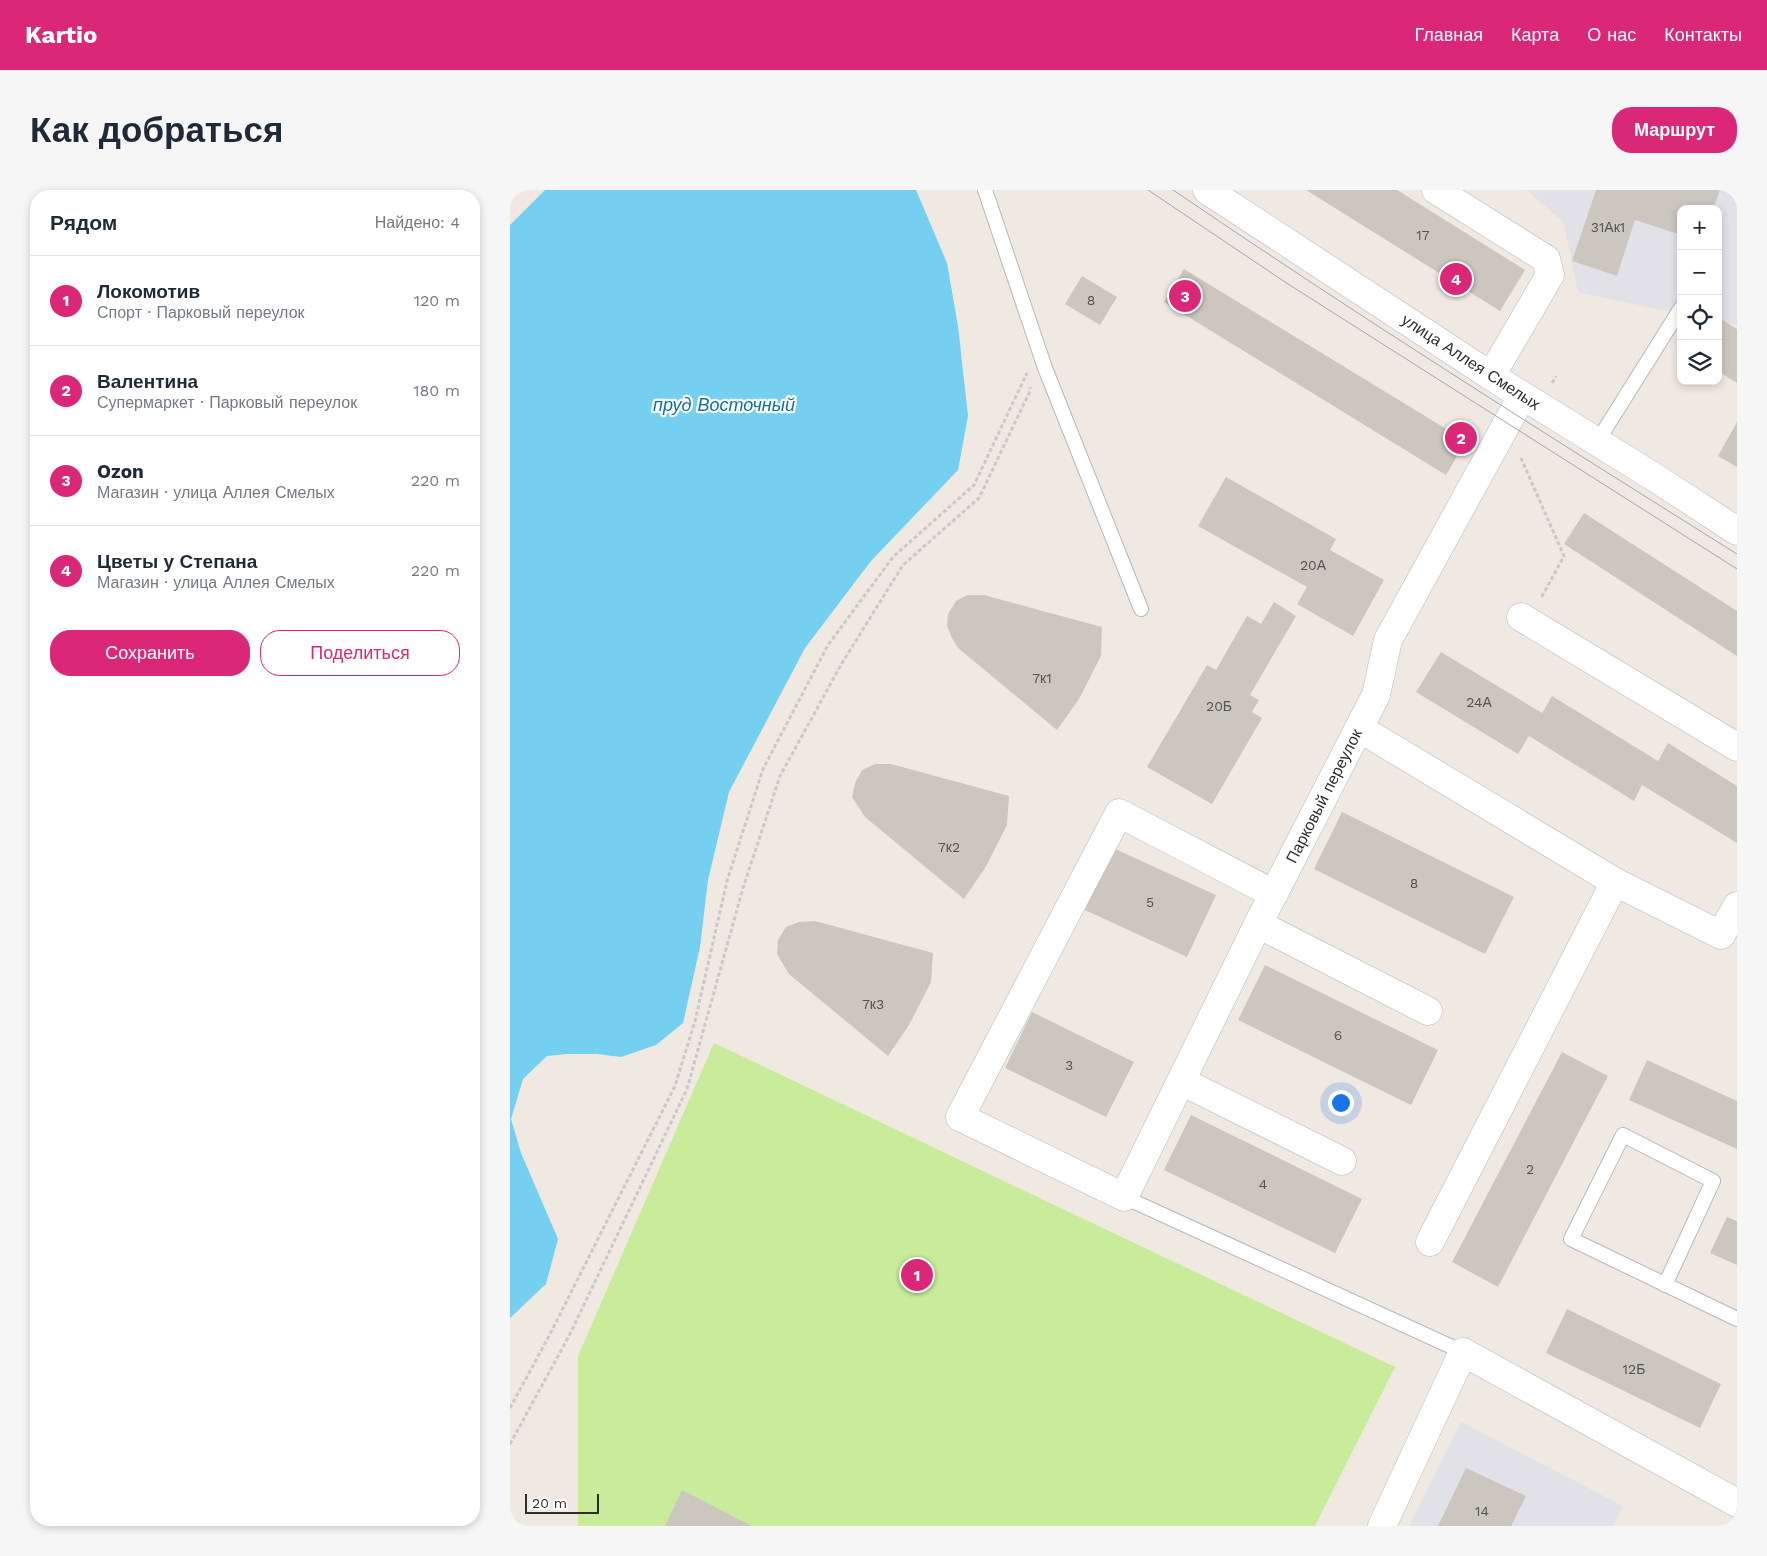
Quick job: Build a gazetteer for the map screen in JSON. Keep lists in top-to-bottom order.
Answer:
{
  "streets": {
    "street": ["улица Аллея Смелых", "Парковый переулок"]
  },
  "crossings": [
    ["улица Аллея Смелых", "Парковый переулок"]
  ],
  "water": ["пруд Восточный"],
  "house_numbers": [
    "31Ак1",
    "17",
    "8",
    "20А",
    "7к1",
    "24А",
    "20Б",
    "7к2",
    "8",
    "5",
    "7к3",
    "6",
    "3",
    "2",
    "4",
    "12Б",
    "14"
  ],
  "scale_bar": "20 m",
  "page": {
    "header": "Kartio",
    "nav": [
      "Главная",
      "Карта",
      "О нас",
      "Контакты"
    ],
    "buttons": [
      "Маршрут",
      ["Сохранить", "Поделиться"]
    ],
    "title": "Как добраться",
    "heading": ["Рядом", "Найдено: 4"],
    "map_buttons": ["+", "−"],
    "list": [
      {
        "mark": "1",
        "name": "Локомотив",
        "note": "Спорт · Парковый переулок",
        "value": "120 m"
      },
      {
        "mark": "2",
        "name": "Валентина",
        "note": "Супермаркет · Парковый переулок",
        "value": "180 m"
      },
      {
        "mark": "3",
        "name": "Ozon",
        "note": "Магазин · улица Аллея Смелых",
        "value": "220 m"
      },
      {
        "mark": "4",
        "name": "Цветы у Степана",
        "note": "Магазин · улица Аллея Смелых",
        "value": "220 m"
      }
    ],
    "pins": [
      "4",
      "3",
      "2",
      "1"
    ],
    "scale": "20 m"
  }
}
